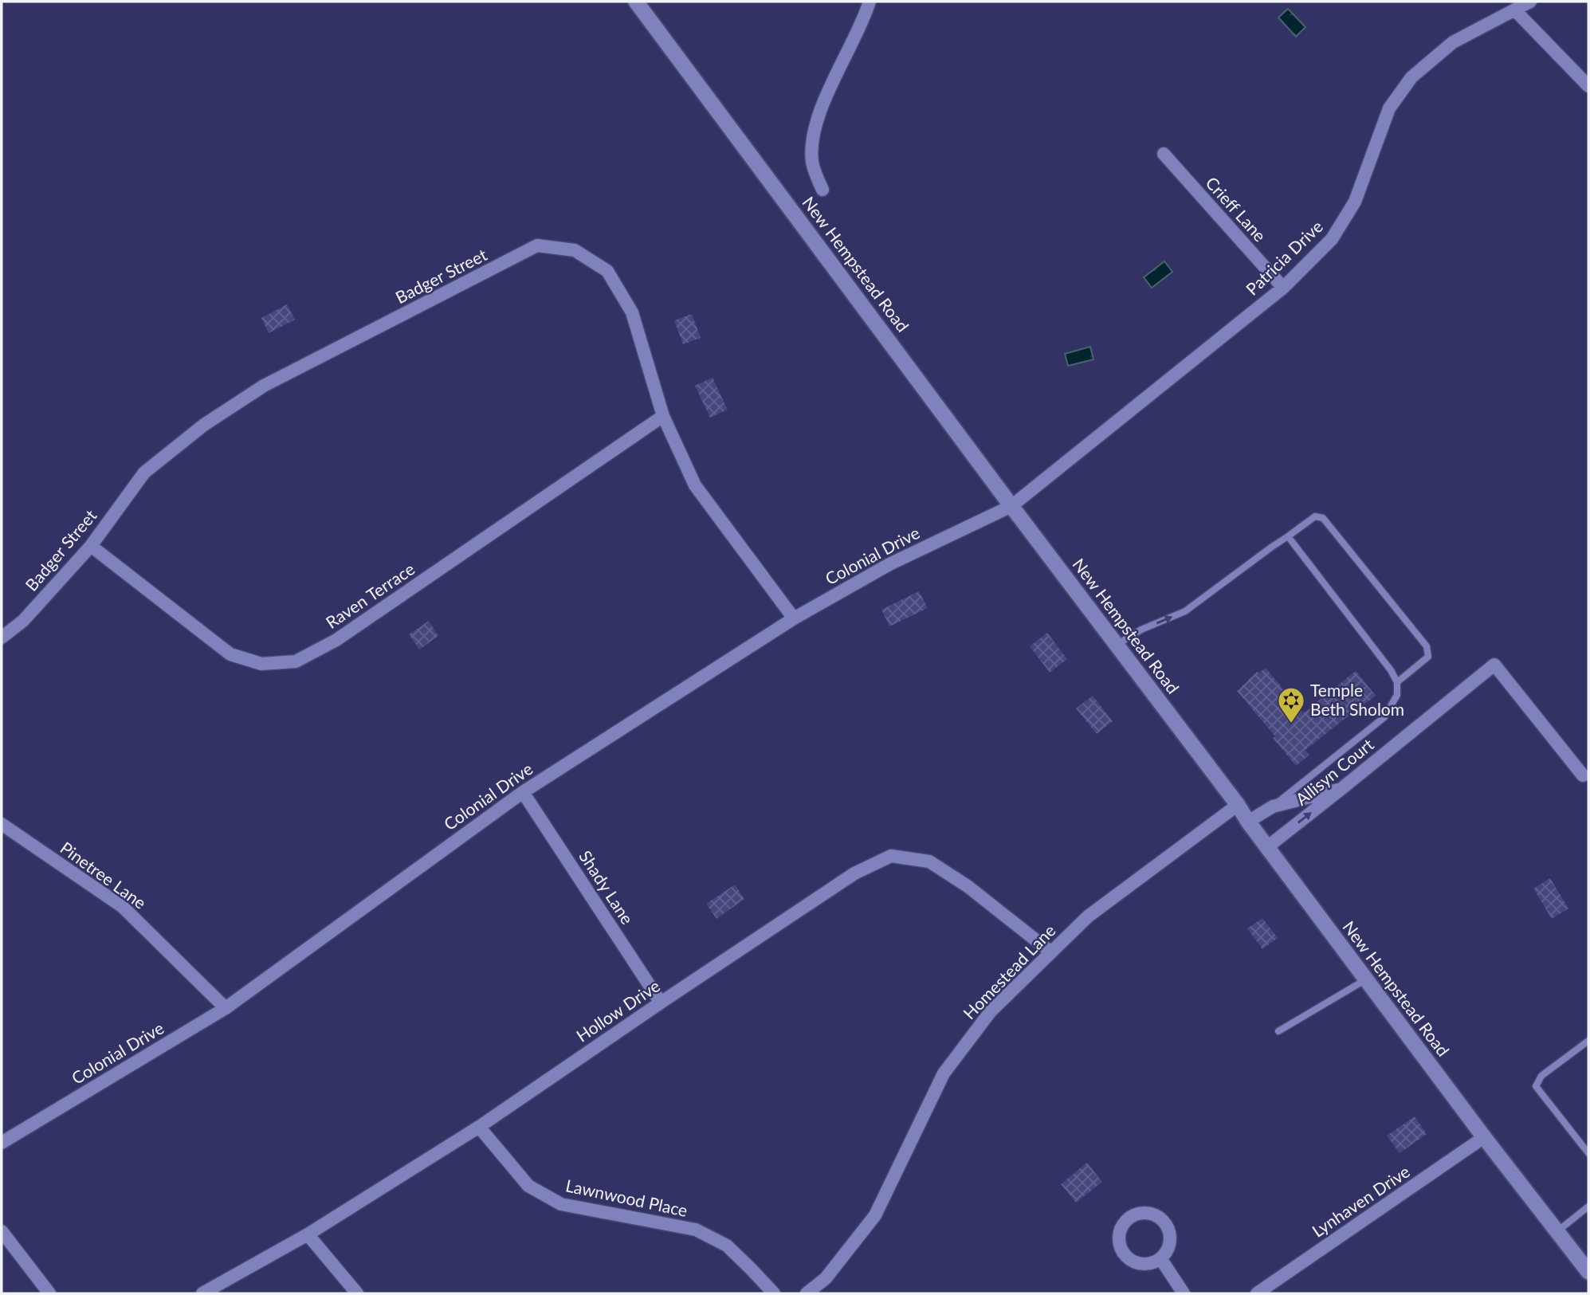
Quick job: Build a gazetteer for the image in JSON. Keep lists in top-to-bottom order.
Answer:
{
  "streets": {
    "street": [
      "Crieff Lane",
      "Patricia Drive",
      "New Hempstead Road",
      "Badger Street",
      "Colonial Drive",
      "Raven Terrace",
      "Allisyn Court",
      "Pinetree Lane",
      "Shady Lane",
      "Homestead Lane",
      "Hollow Drive",
      "Lawnwood Place",
      "Lynhaven Drive"
    ]
  },
  "crossings": [
    ["Crieff Lane", "Patricia Drive"],
    ["Patricia Drive", "New Hempstead Road"],
    ["Patricia Drive", "Colonial Drive"],
    ["New Hempstead Road", "Colonial Drive"],
    ["New Hempstead Road", "Allisyn Court"],
    ["New Hempstead Road", "Homestead Lane"],
    ["New Hempstead Road", "Lynhaven Drive"],
    ["Badger Street", "Colonial Drive"],
    ["Badger Street", "Raven Terrace"],
    ["Colonial Drive", "Pinetree Lane"],
    ["Colonial Drive", "Shady Lane"],
    ["Shady Lane", "Hollow Drive"],
    ["Homestead Lane", "Hollow Drive"],
    ["Hollow Drive", "Lawnwood Place"]
  ],
  "places": {
    "synagogue": ["Temple Beth Sholom"]
  }
}
